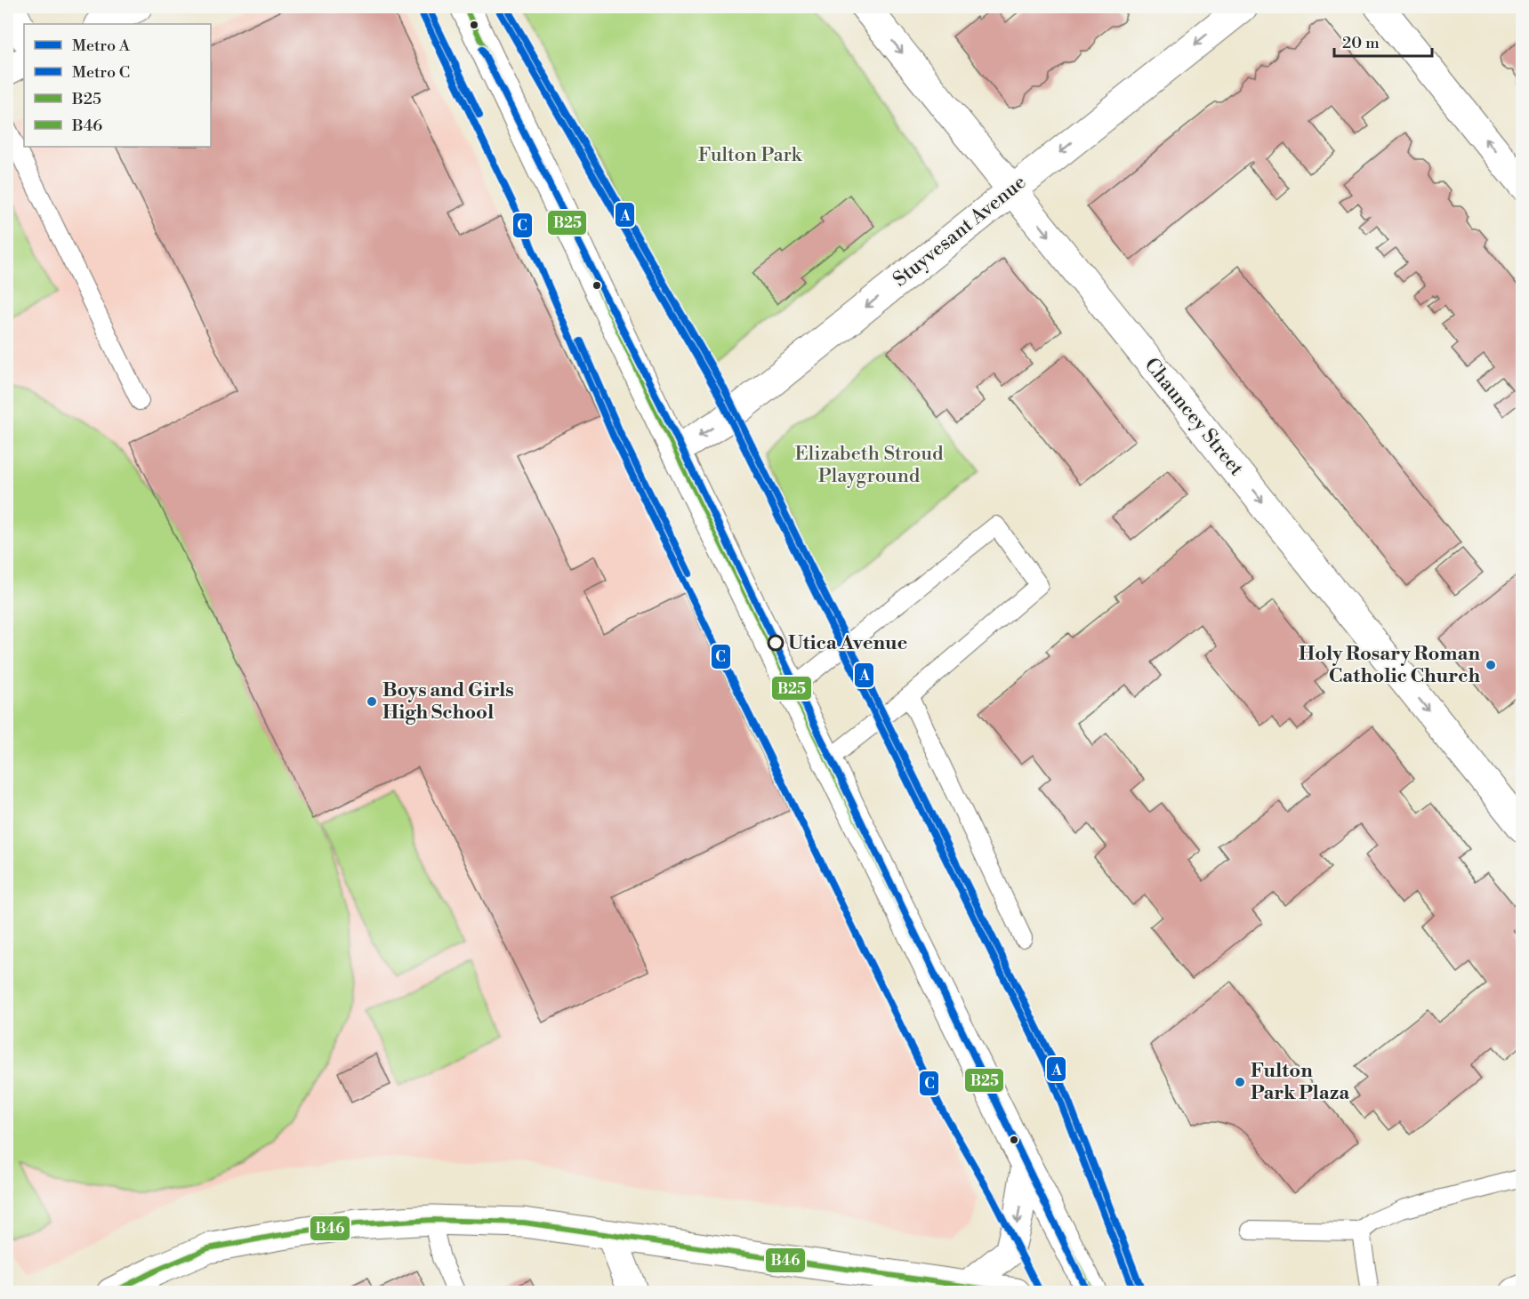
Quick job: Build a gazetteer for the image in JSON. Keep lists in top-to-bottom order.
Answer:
{
  "streets": {
    "street": ["Stuyvesant Avenue", "Chauncey Street"]
  },
  "crossings": [
    ["Stuyvesant Avenue", "Chauncey Street"]
  ],
  "one_way": ["Stuyvesant Avenue", "Chauncey Street"],
  "parks": ["Fulton Park", "Elizabeth Stroud Playground"],
  "places": [
    "Utica Avenue",
    "Holy Rosary Roman Catholic Church",
    "Boys and Girls High School",
    "Fulton Park Plaza"
  ],
  "lines": [
    "metro line A",
    "transit line B25",
    "metro line C",
    "transit line B46"
  ],
  "legend": [
    "Metro A",
    "Metro C",
    "B25",
    "B46"
  ],
  "scale_bar": "20 m"
}
